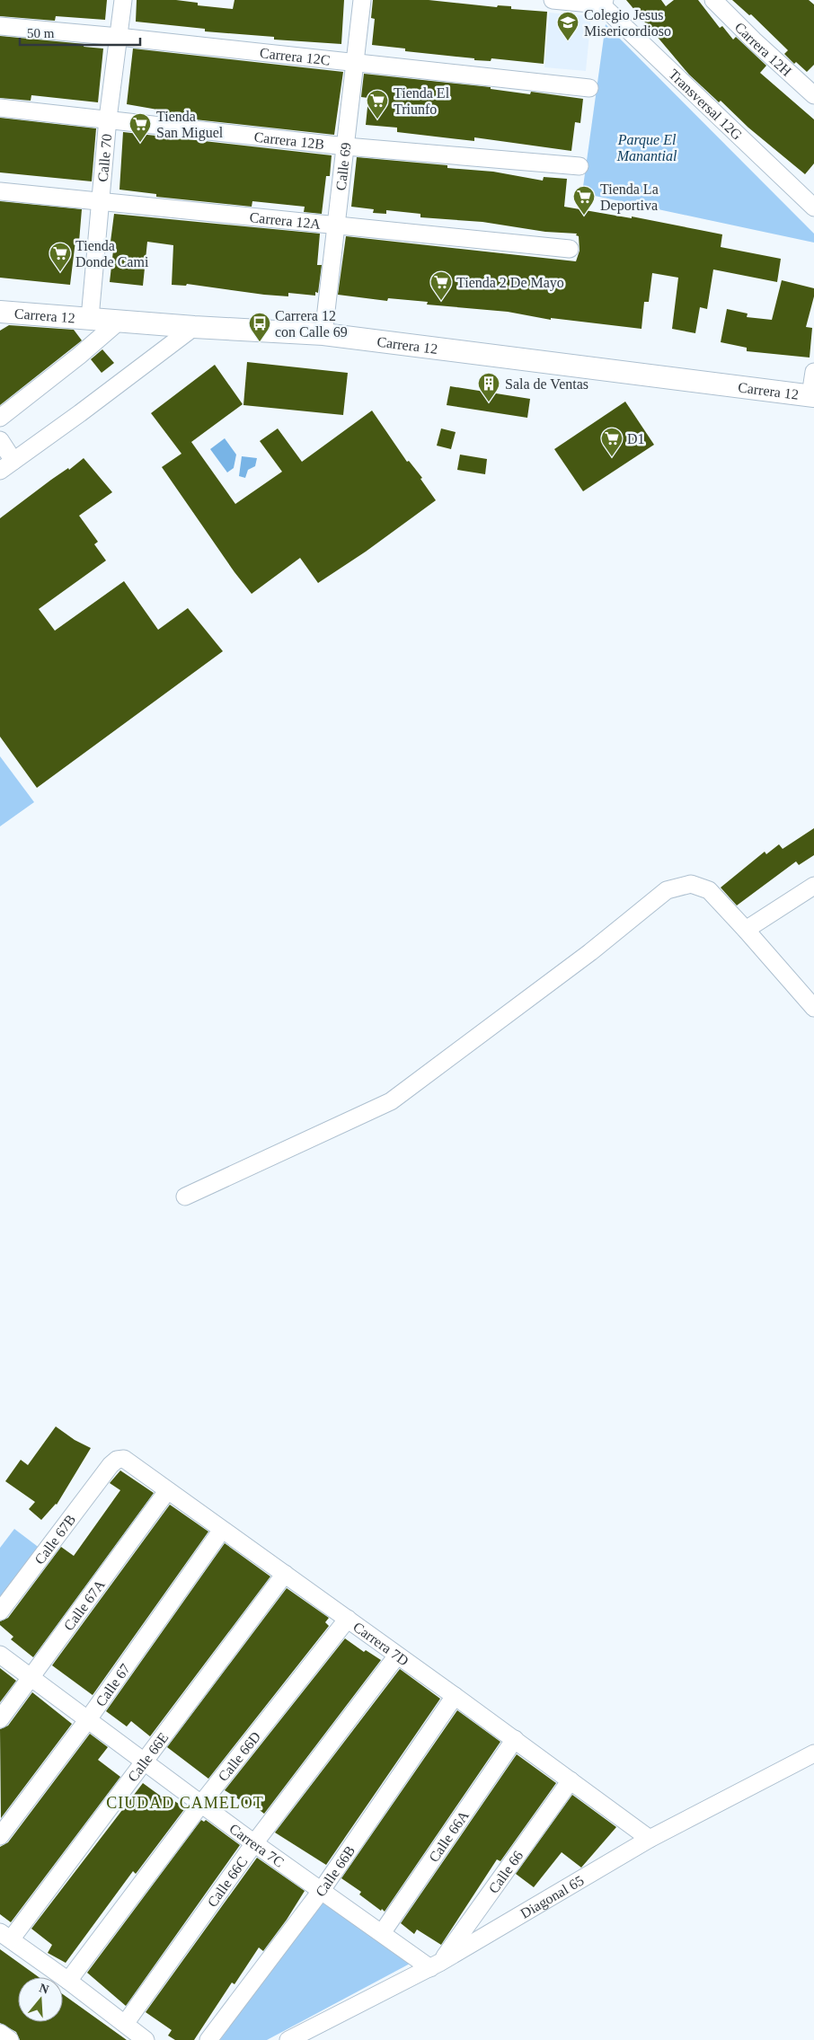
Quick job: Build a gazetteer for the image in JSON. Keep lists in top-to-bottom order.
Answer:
{
  "streets": {
    "main road": ["Carrera 12"],
    "street": [
      "Carrera 12H",
      "Carrera 12C",
      "Transversal 12G",
      "Carrera 12B",
      "Calle 70",
      "Calle 69",
      "Carrera 12A",
      "Calle 67B",
      "Calle 67A",
      "Carrera 7D",
      "Calle 67",
      "Calle 66E",
      "Calle 66D",
      "Calle 66A",
      "Carrera 7C",
      "Calle 66B",
      "Calle 66",
      "Calle 66C",
      "Diagonal 65"
    ]
  },
  "crossings": [
    ["Carrera 12C", "Calle 70"],
    ["Carrera 12C", "Calle 69"],
    ["Carrera 12B", "Calle 70"],
    ["Carrera 12B", "Calle 69"],
    ["Calle 70", "Carrera 12A"],
    ["Calle 70", "Carrera 12"],
    ["Calle 69", "Carrera 12A"],
    ["Calle 69", "Carrera 12"],
    ["Calle 67B", "Carrera 7D"],
    ["Calle 67A", "Carrera 7D"],
    ["Calle 67A", "Carrera 7C"],
    ["Carrera 7D", "Calle 67"],
    ["Carrera 7D", "Calle 66E"],
    ["Carrera 7D", "Calle 66D"],
    ["Carrera 7D", "Calle 66A"],
    ["Carrera 7D", "Calle 66B"],
    ["Carrera 7D", "Calle 66"],
    ["Carrera 7D", "Calle 66C"],
    ["Carrera 7D", "Diagonal 65"],
    ["Calle 67", "Carrera 7C"],
    ["Calle 66E", "Carrera 7C"],
    ["Calle 66D", "Carrera 7C"],
    ["Calle 66A", "Carrera 7C"],
    ["Carrera 7C", "Calle 66B"],
    ["Carrera 7C", "Calle 66"],
    ["Carrera 7C", "Calle 66C"],
    ["Carrera 7C", "Diagonal 65"],
    ["Calle 66", "Diagonal 65"]
  ],
  "districts": ["CIUDAD CAMELOT"],
  "parks": ["Parque El Manantial"],
  "places": {
    "school or university": ["Colegio Jesus Misericordioso"],
    "supermarket": [
      "Tienda El Triunfo",
      "Tienda San Miguel",
      "Tienda La Deportiva",
      "Tienda Donde Cami",
      "Tienda 2 De Mayo",
      "D1"
    ],
    "bus stop": ["Carrera 12 con Calle 69"],
    "building": ["Sala de Ventas"]
  },
  "scale_bar": "50 m",
  "north": "top"
}
